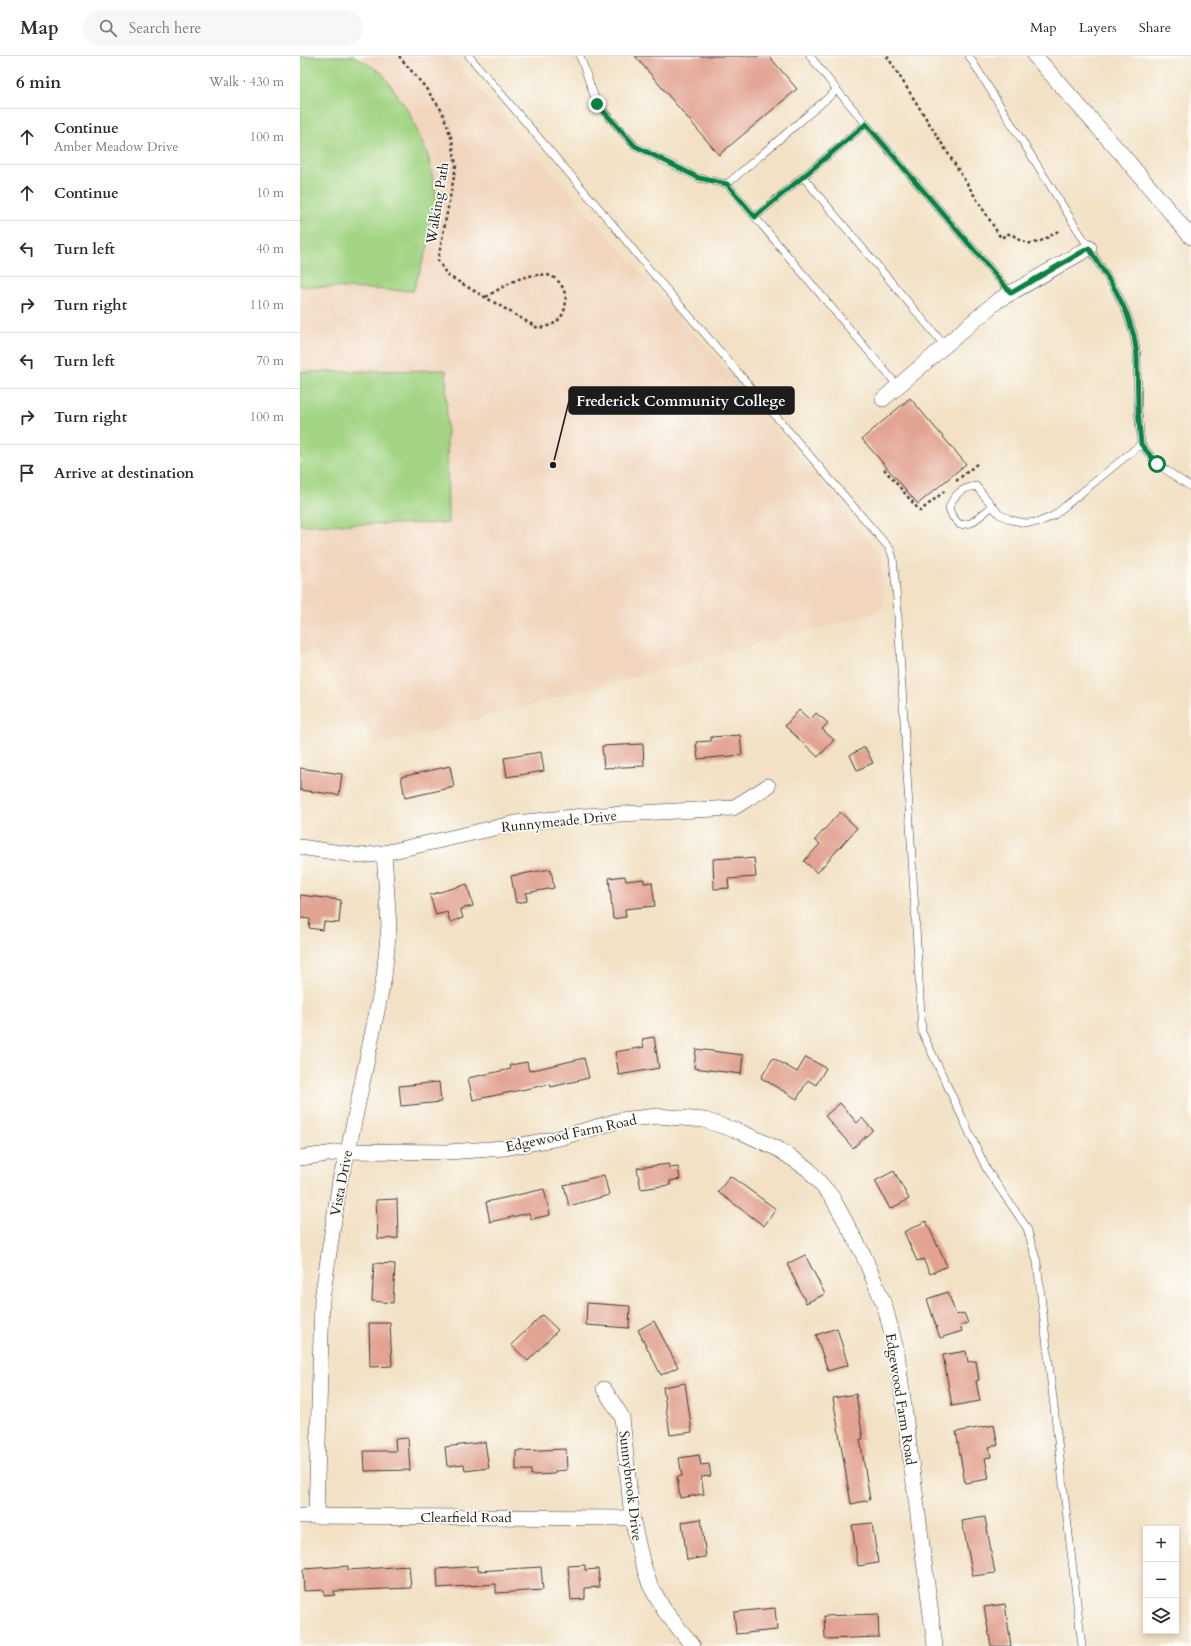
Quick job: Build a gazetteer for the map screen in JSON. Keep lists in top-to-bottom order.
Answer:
{
  "streets": {
    "street": [
      "Runnymeade Drive",
      "Edgewood Farm Road",
      "Vista Drive",
      "Sunnybrook Drive",
      "Clearfield Road"
    ],
    "path": ["Walking Path"]
  },
  "crossings": [
    ["Runnymeade Drive", "Vista Drive"],
    ["Edgewood Farm Road", "Vista Drive"],
    ["Vista Drive", "Clearfield Road"],
    ["Sunnybrook Drive", "Clearfield Road"]
  ],
  "places": ["Frederick Community College"],
  "page": {
    "header": "Map",
    "search": "Search here",
    "nav": ["Map", "Layers", "Share"],
    "heading": ["6 min", "Walk · 430 m"],
    "list": [
      ["Continue", "Amber Meadow Drive", "100 m"],
      ["Continue", "10 m"],
      ["Turn left", "40 m"],
      ["Turn right", "110 m"],
      ["Turn left", "70 m"],
      ["Turn right", "100 m"],
      "Arrive at destination"
    ],
    "map_buttons": ["+", "−"]
  }
}
